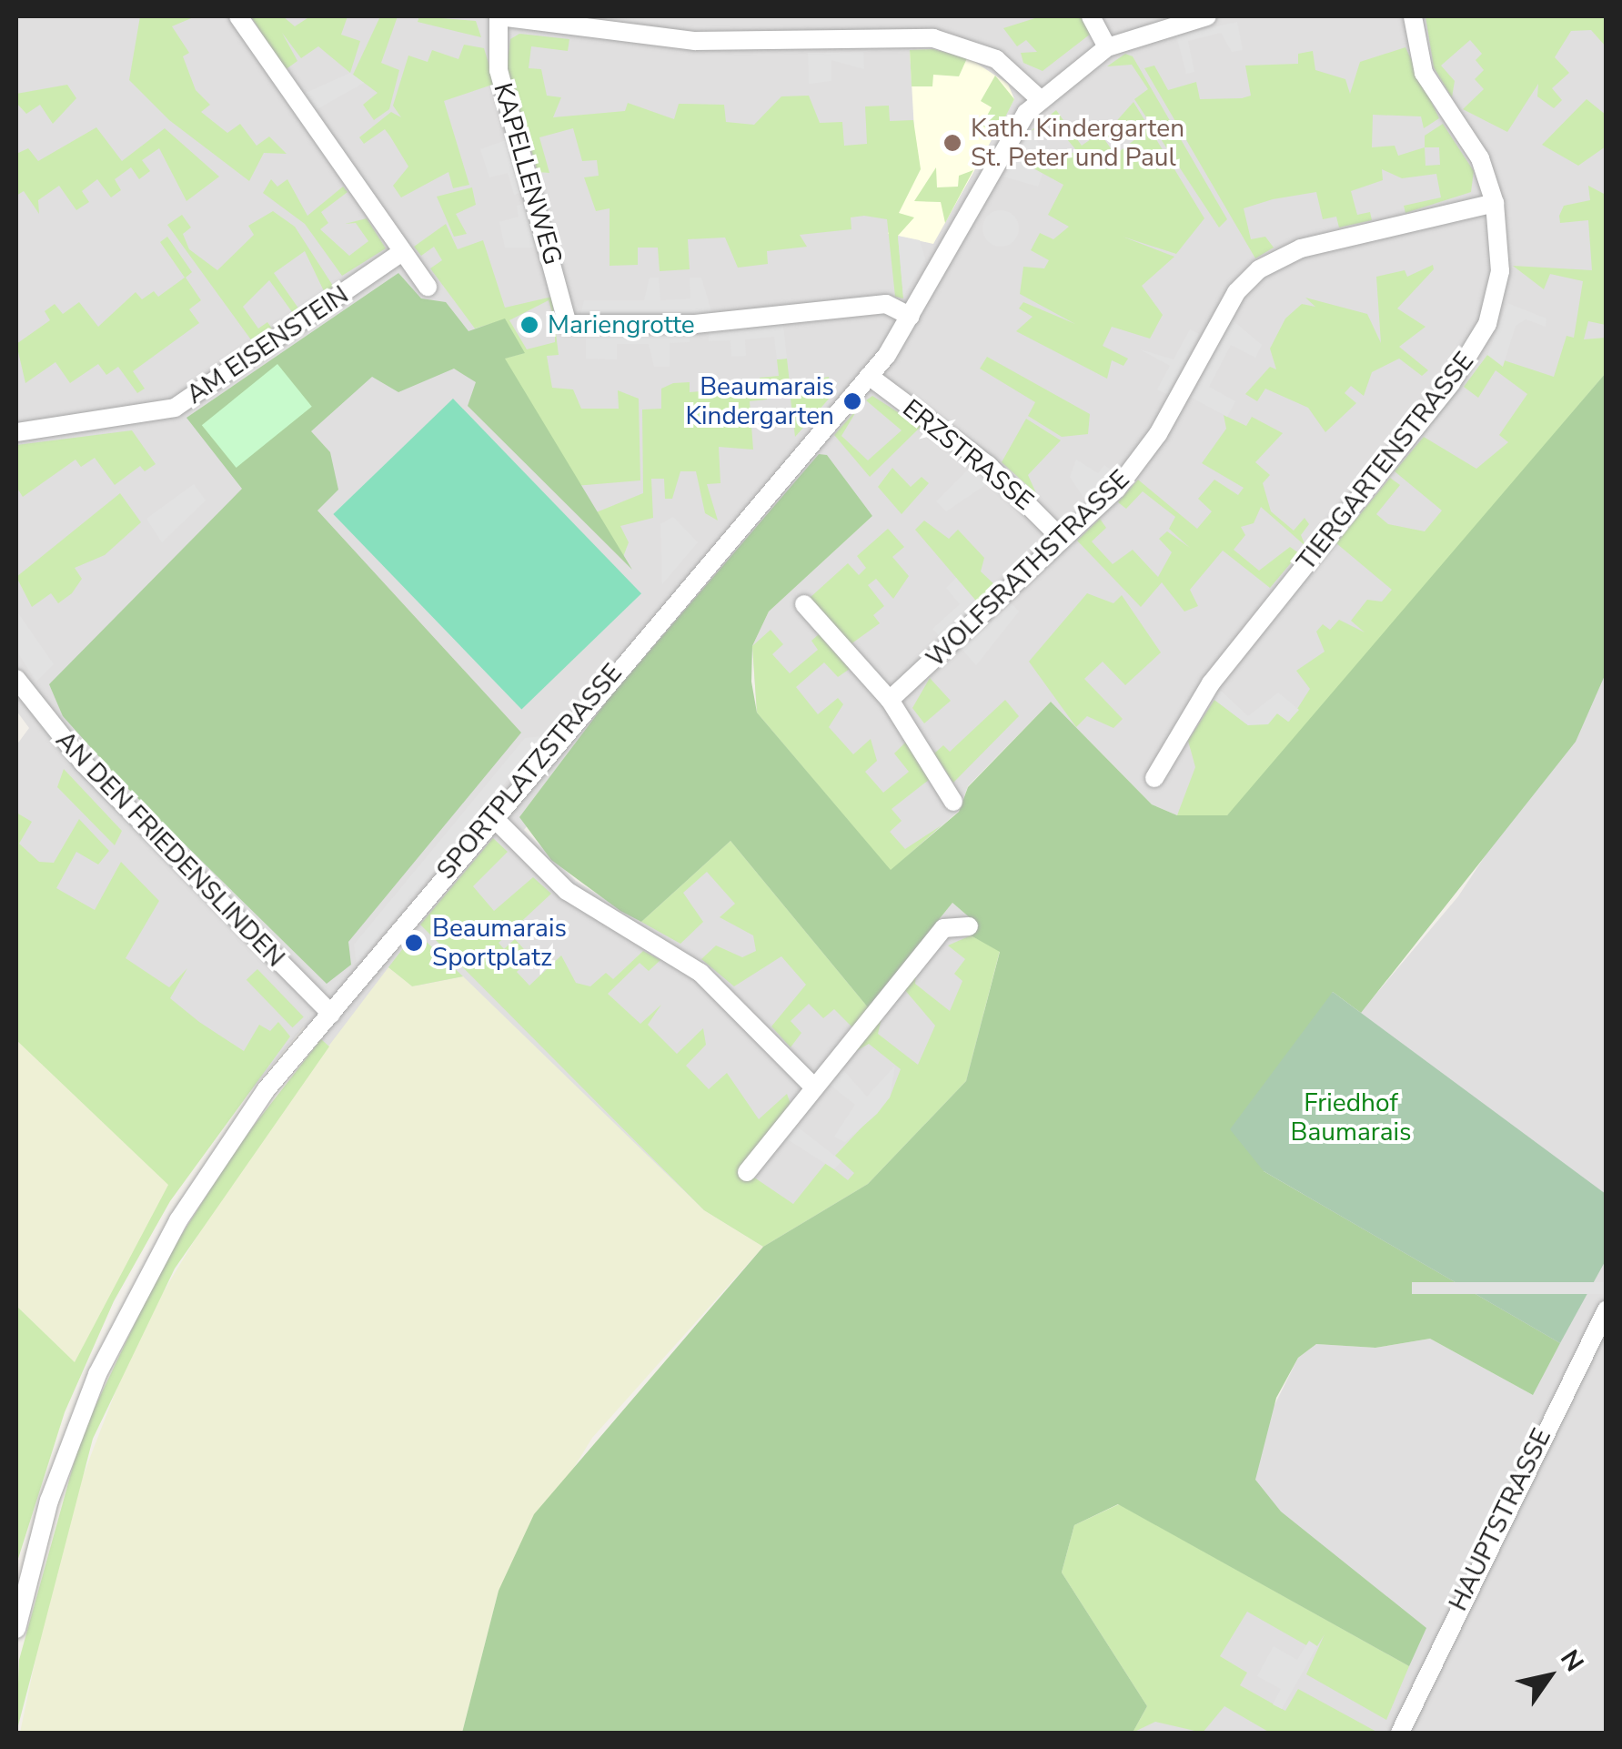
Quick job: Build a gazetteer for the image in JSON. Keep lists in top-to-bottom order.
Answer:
{
  "streets": {
    "street": [
      "KAPELLENWEG",
      "AM EISENSTEIN",
      "ERZSTRASSE",
      "TIERGARTENSTRASSE",
      "WOLFSRATHSTRASSE",
      "SPORTPLATZSTRASSE",
      "AN DEN FRIEDENSLINDEN",
      "HAUPTSTRASSE"
    ]
  },
  "crossings": [
    ["KAPELLENWEG", "SPORTPLATZSTRASSE"],
    ["ERZSTRASSE", "WOLFSRATHSTRASSE"],
    ["ERZSTRASSE", "SPORTPLATZSTRASSE"],
    ["TIERGARTENSTRASSE", "WOLFSRATHSTRASSE"],
    ["SPORTPLATZSTRASSE", "AN DEN FRIEDENSLINDEN"]
  ],
  "parks": ["Friedhof Baumarais"],
  "places": [
    "Kath. Kindergarten St. Peter und Paul",
    "Mariengrotte",
    "Beaumarais Kindergarten",
    "Beaumarais Sportplatz"
  ],
  "north": "top right"
}
